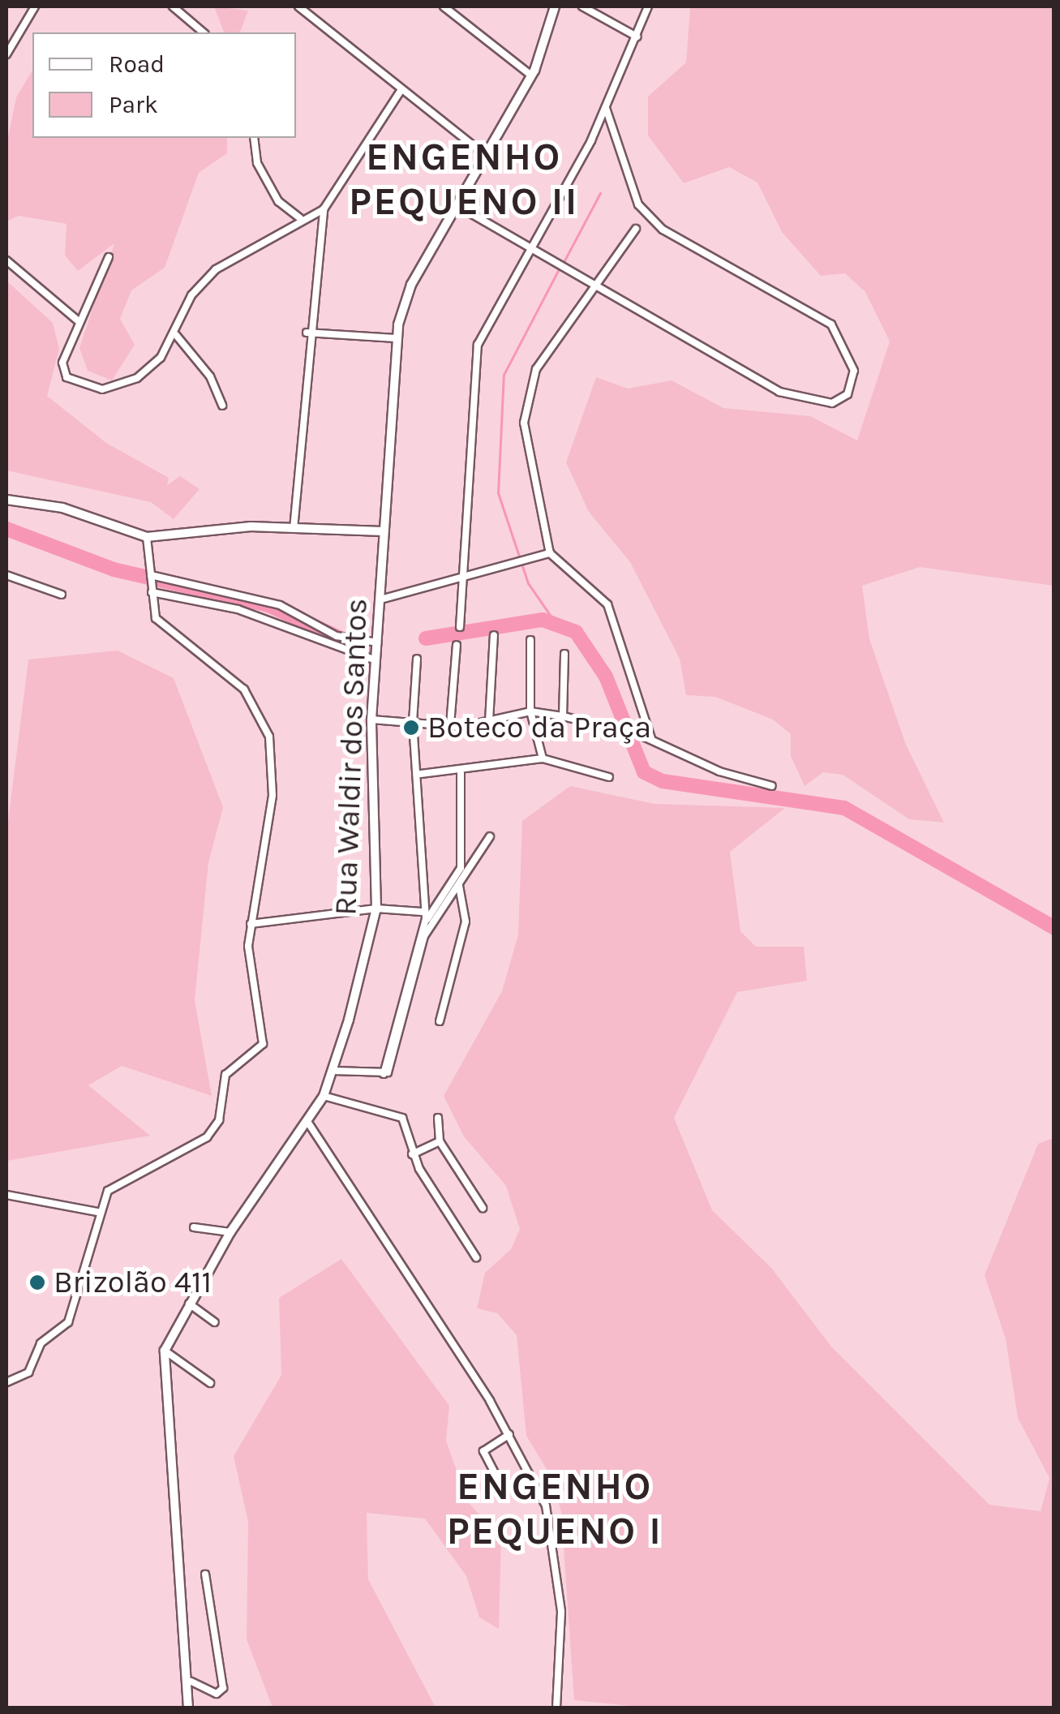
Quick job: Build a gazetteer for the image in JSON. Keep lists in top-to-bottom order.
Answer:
{
  "streets": {
    "street": ["Rua Waldir dos Santos"]
  },
  "districts": ["ENGENHO PEQUENO II", "ENGENHO PEQUENO I"],
  "places": ["Boteco da Praça", "Brizolão 411"],
  "legend": ["Road", "Park"]
}
